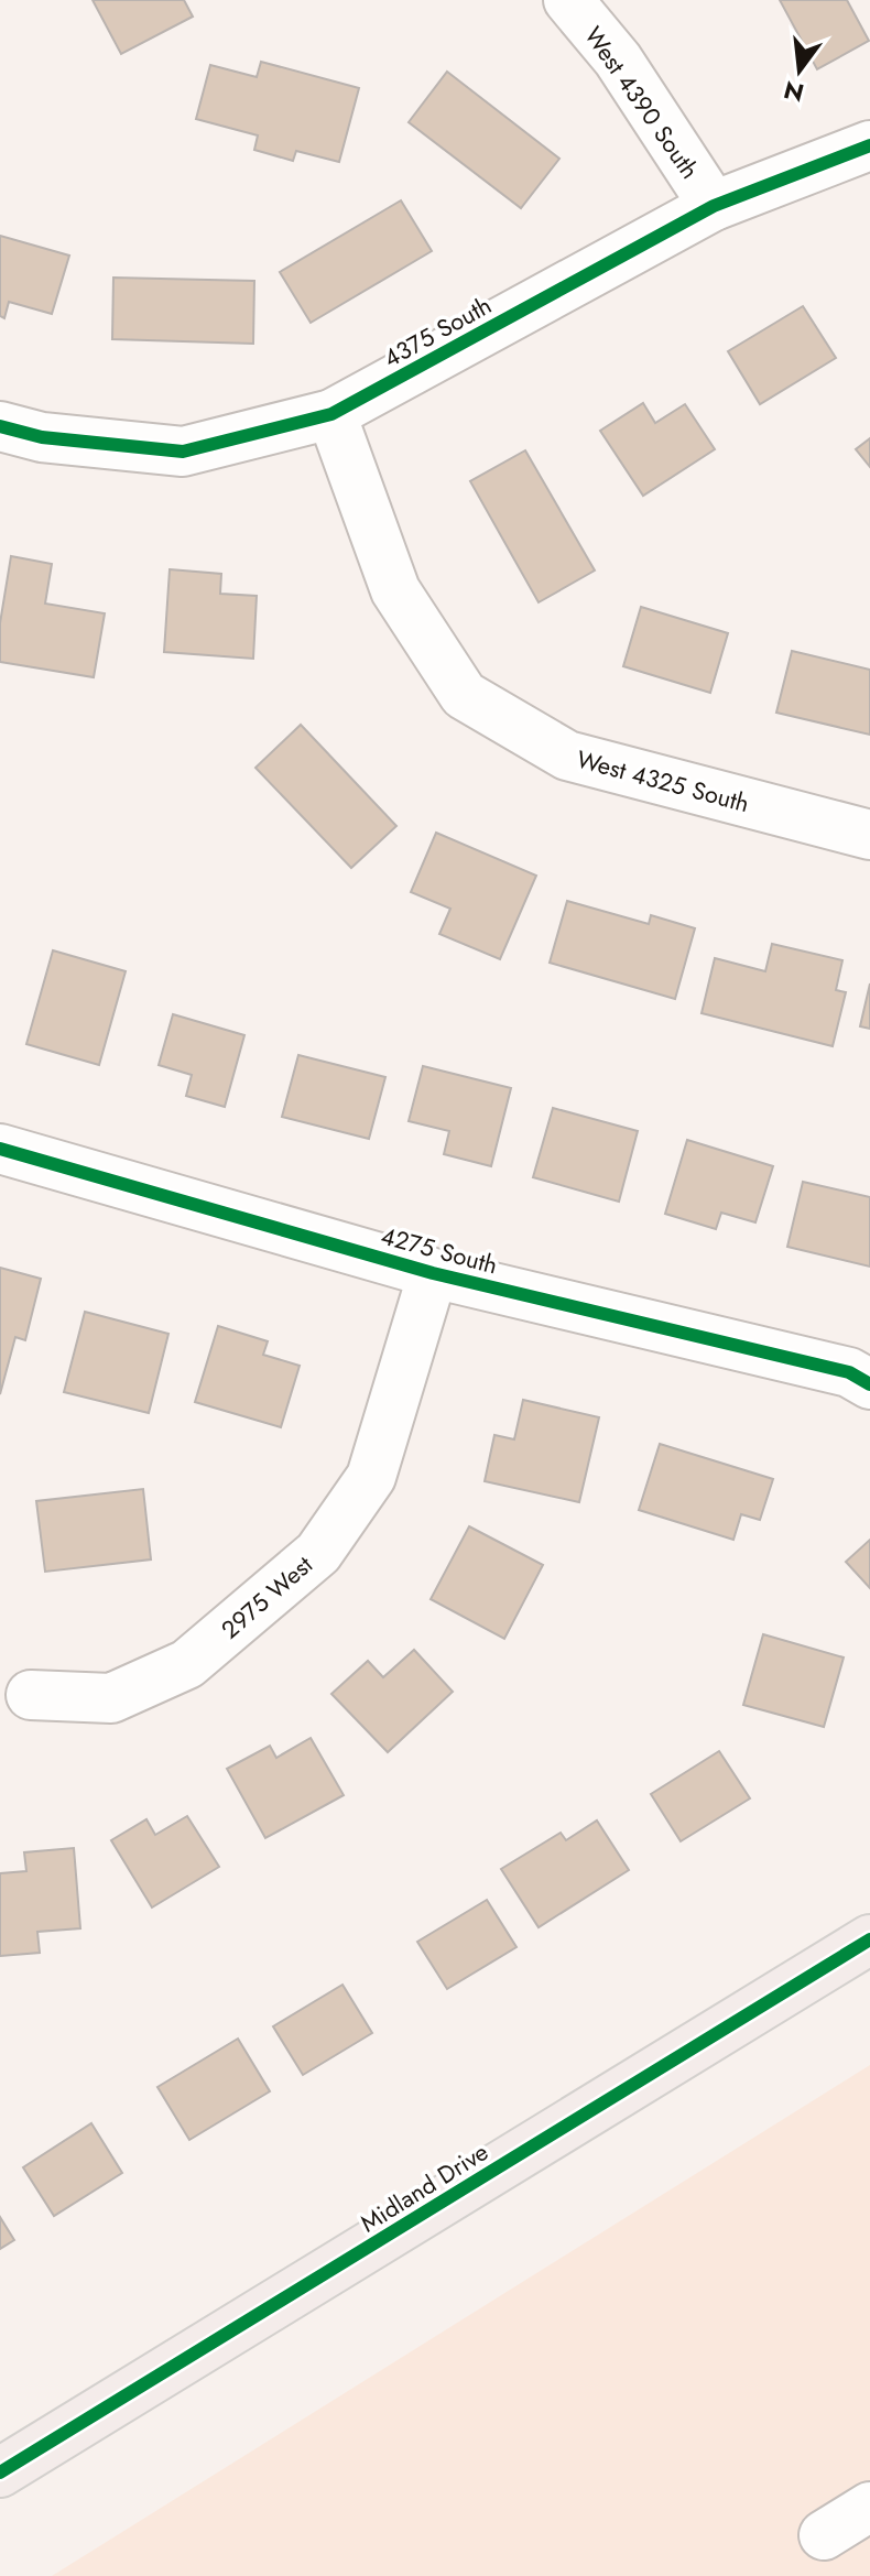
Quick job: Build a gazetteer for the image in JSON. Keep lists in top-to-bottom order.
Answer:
{
  "streets": {
    "main road": ["Midland Drive"],
    "street": [
      "West 4390 South",
      "4375 South",
      "West 4325 South",
      "4275 South",
      "2975 West"
    ]
  },
  "crossings": [
    ["West 4390 South", "4375 South"],
    ["4375 South", "West 4325 South"],
    ["4275 South", "2975 West"]
  ],
  "north": "bottom"
}
